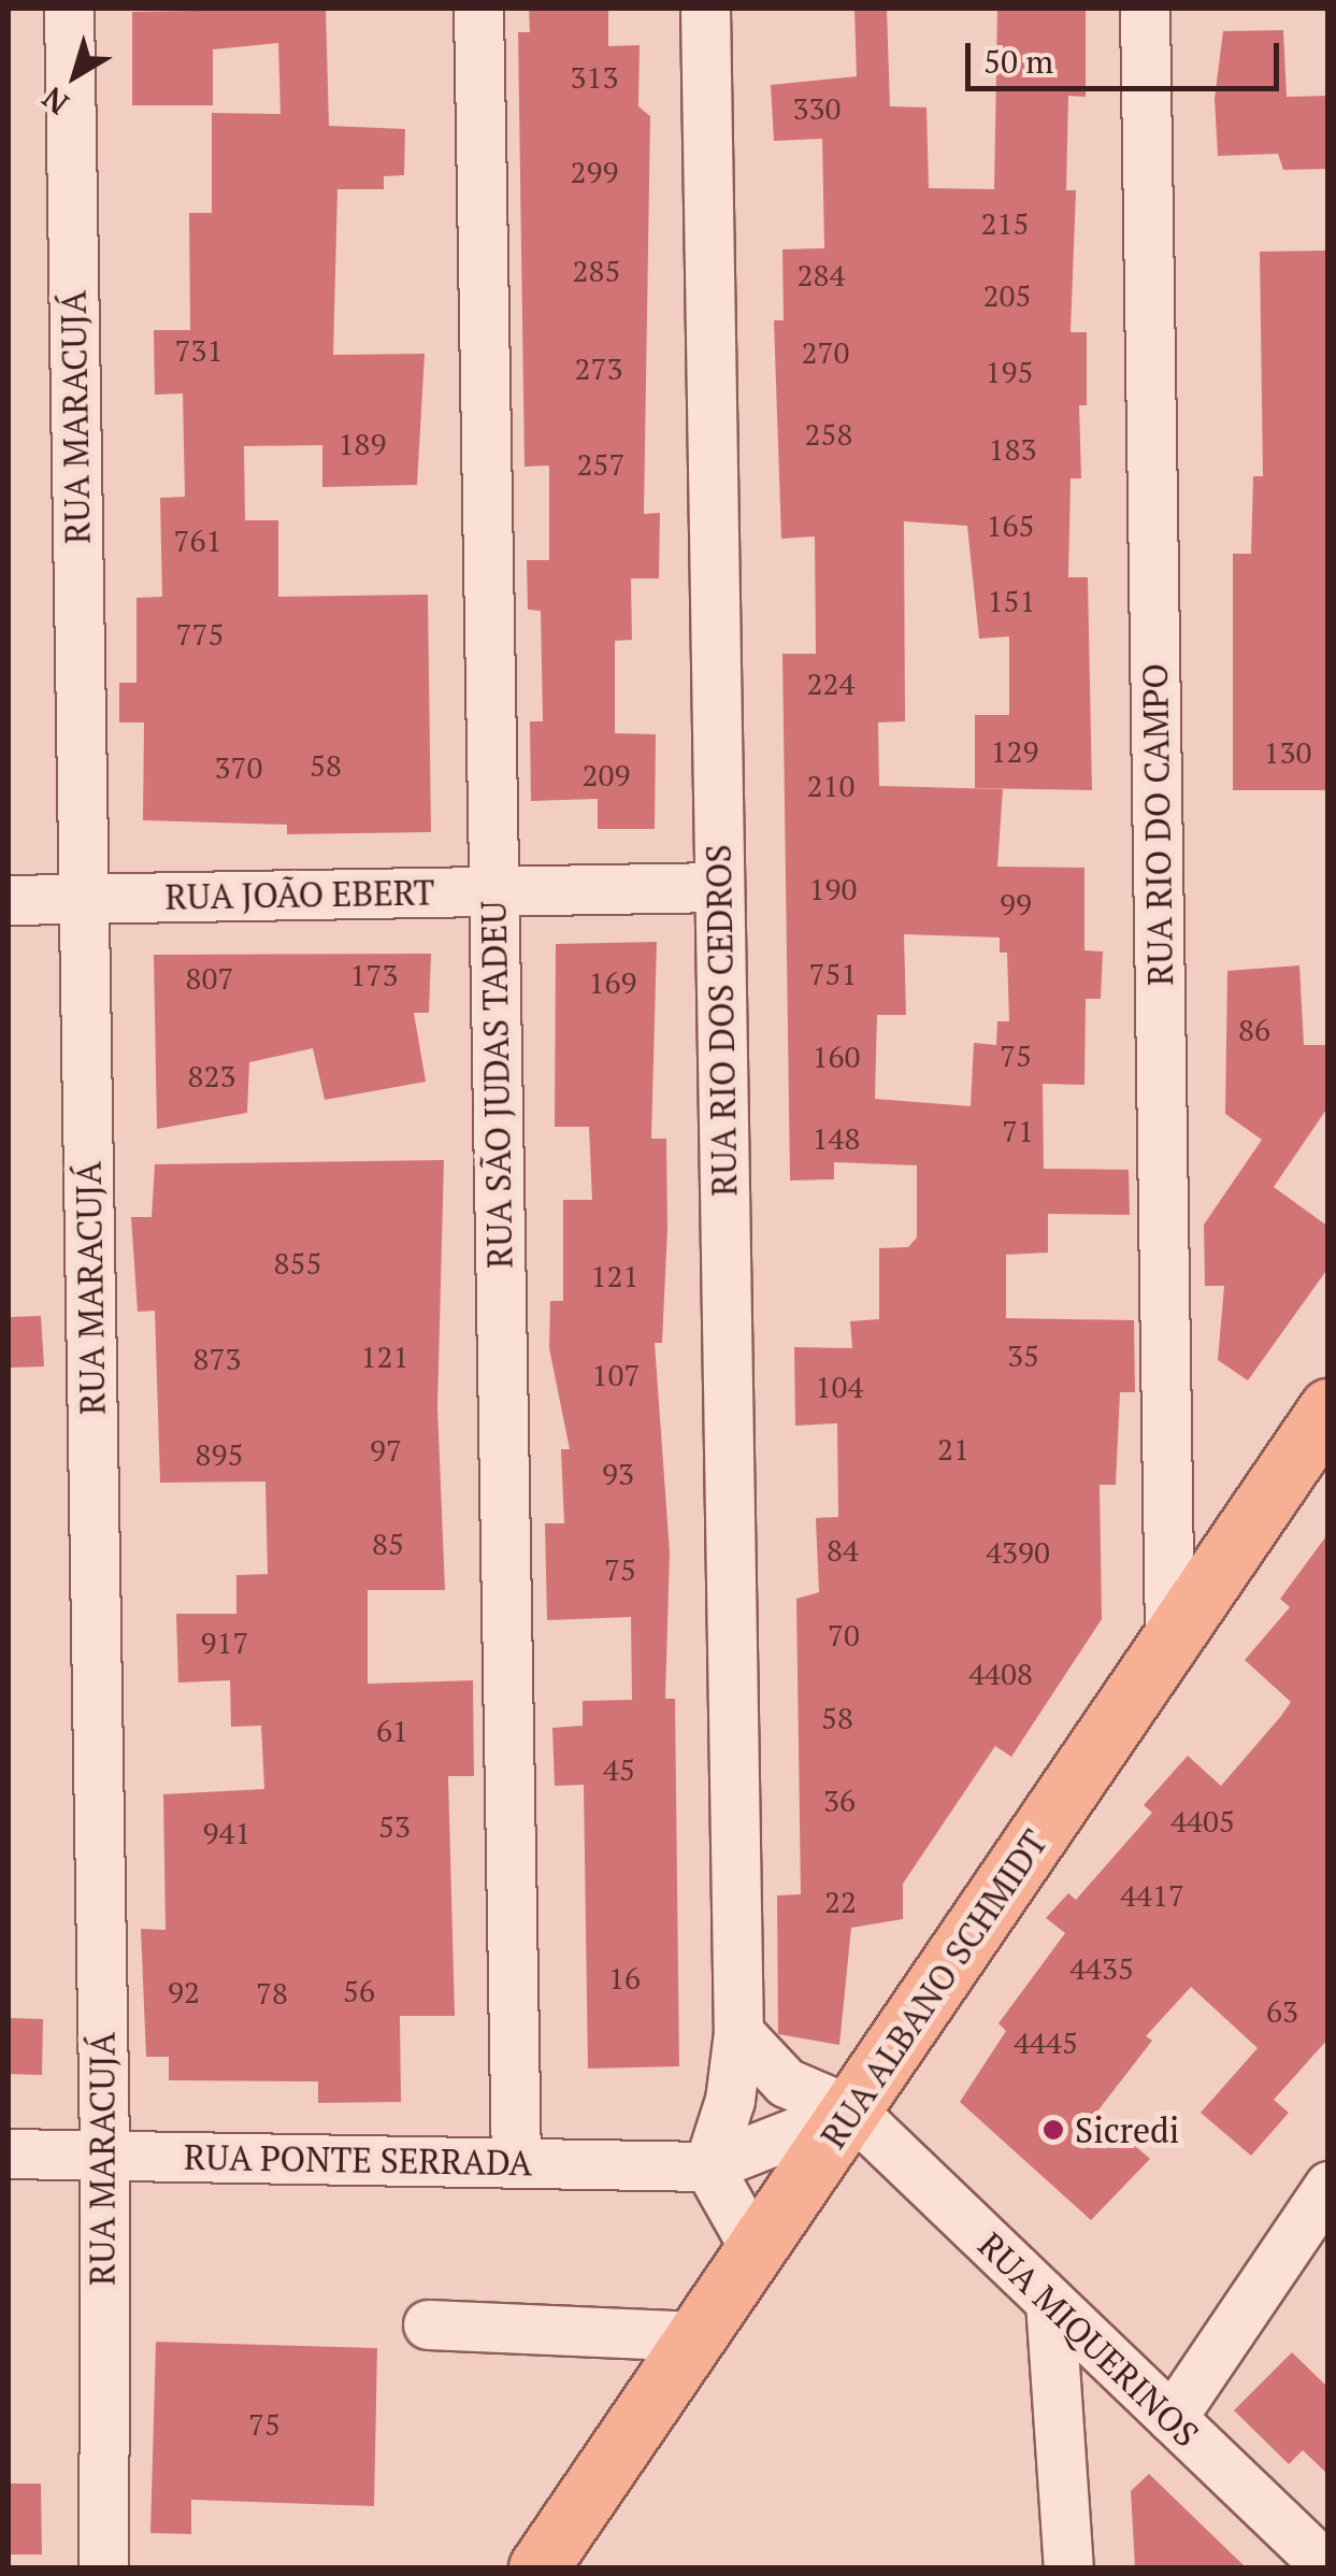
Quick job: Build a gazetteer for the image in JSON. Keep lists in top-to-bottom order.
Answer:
{
  "streets": {
    "main road": ["RUA ALBANO SCHMIDT"],
    "street": [
      "RUA MARACUJÁ",
      "RUA RIO DO CAMPO",
      "RUA JOÃO EBERT",
      "RUA RIO DOS CEDROS",
      "RUA SÃO JUDAS TADEU",
      "RUA PONTE SERRADA",
      "RUA MIQUERINOS"
    ]
  },
  "crossings": [
    ["RUA MARACUJÁ", "RUA JOÃO EBERT"],
    ["RUA MARACUJÁ", "RUA PONTE SERRADA"],
    ["RUA RIO DO CAMPO", "RUA ALBANO SCHMIDT"],
    ["RUA JOÃO EBERT", "RUA RIO DOS CEDROS"],
    ["RUA JOÃO EBERT", "RUA SÃO JUDAS TADEU"],
    ["RUA RIO DOS CEDROS", "RUA PONTE SERRADA"],
    ["RUA SÃO JUDAS TADEU", "RUA PONTE SERRADA"],
    ["RUA ALBANO SCHMIDT", "RUA PONTE SERRADA"],
    ["RUA ALBANO SCHMIDT", "RUA MIQUERINOS"],
    ["RUA PONTE SERRADA", "RUA MIQUERINOS"]
  ],
  "places": ["Sicredi"],
  "house_numbers": [
    "313",
    "330",
    "299",
    "215",
    "285",
    "284",
    "205",
    "731",
    "270",
    "273",
    "195",
    "258",
    "189",
    "183",
    "257",
    "165",
    "761",
    "151",
    "775",
    "224",
    "129",
    "130",
    "58",
    "370",
    "209",
    "210",
    "190",
    "99",
    "751",
    "173",
    "807",
    "169",
    "86",
    "75",
    "160",
    "823",
    "71",
    "148",
    "855",
    "121",
    "35",
    "121",
    "873",
    "107",
    "104",
    "21",
    "97",
    "895",
    "93",
    "85",
    "84",
    "4390",
    "75",
    "70",
    "917",
    "4408",
    "58",
    "61",
    "45",
    "36",
    "4405",
    "53",
    "941",
    "4417",
    "22",
    "4435",
    "16",
    "56",
    "92",
    "78",
    "63",
    "4445",
    "75"
  ],
  "scale_bar": "50 m",
  "north": "bottom left"
}
